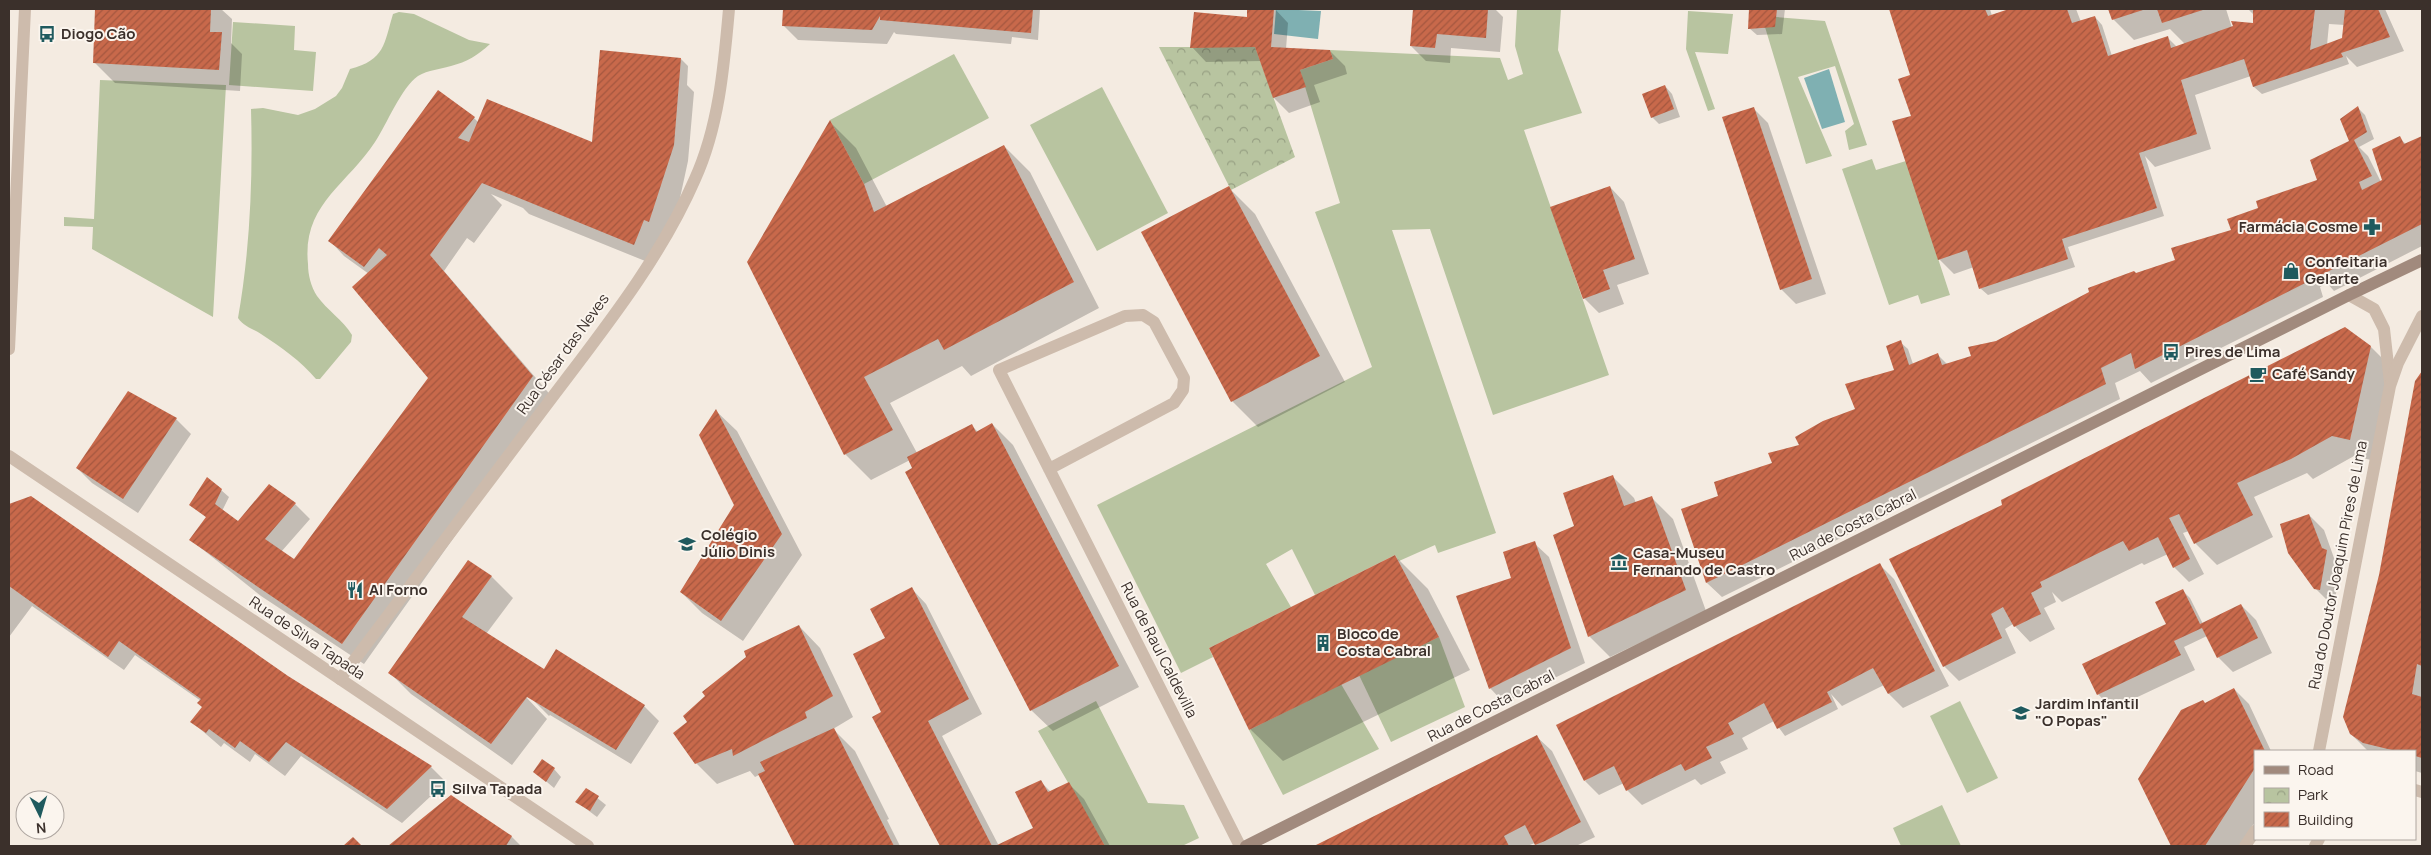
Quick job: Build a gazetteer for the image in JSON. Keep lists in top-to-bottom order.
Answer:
{
  "streets": {
    "main road": ["Rua de Costa Cabral"],
    "street": [
      "Rua César das Neves",
      "Rua do Doutor Joaquim Pires de Lima",
      "Rua de Silva Tapada",
      "Rua de Raul Caldevilla"
    ]
  },
  "crossings": [
    ["Rua César das Neves", "Rua de Silva Tapada"],
    ["Rua de Costa Cabral", "Rua do Doutor Joaquim Pires de Lima"]
  ],
  "places": {
    "bus stop": ["Diogo Cão", "Pires de Lima", "Silva Tapada"],
    "pharmacy": ["Farmácia Cosme"],
    "shop": ["Confeitaria Gelarte"],
    "cafe": ["Café Sandy"],
    "school or university": ["Colégio Júlio Dinis", "Jardim Infantil \"O Popas\""],
    "museum": ["Casa-Museu Fernando de Castro"],
    "restaurant": ["Al Forno"],
    "building": ["Bloco de Costa Cabral"]
  },
  "legend": ["Road", "Park", "Building"],
  "north": "bottom"
}
